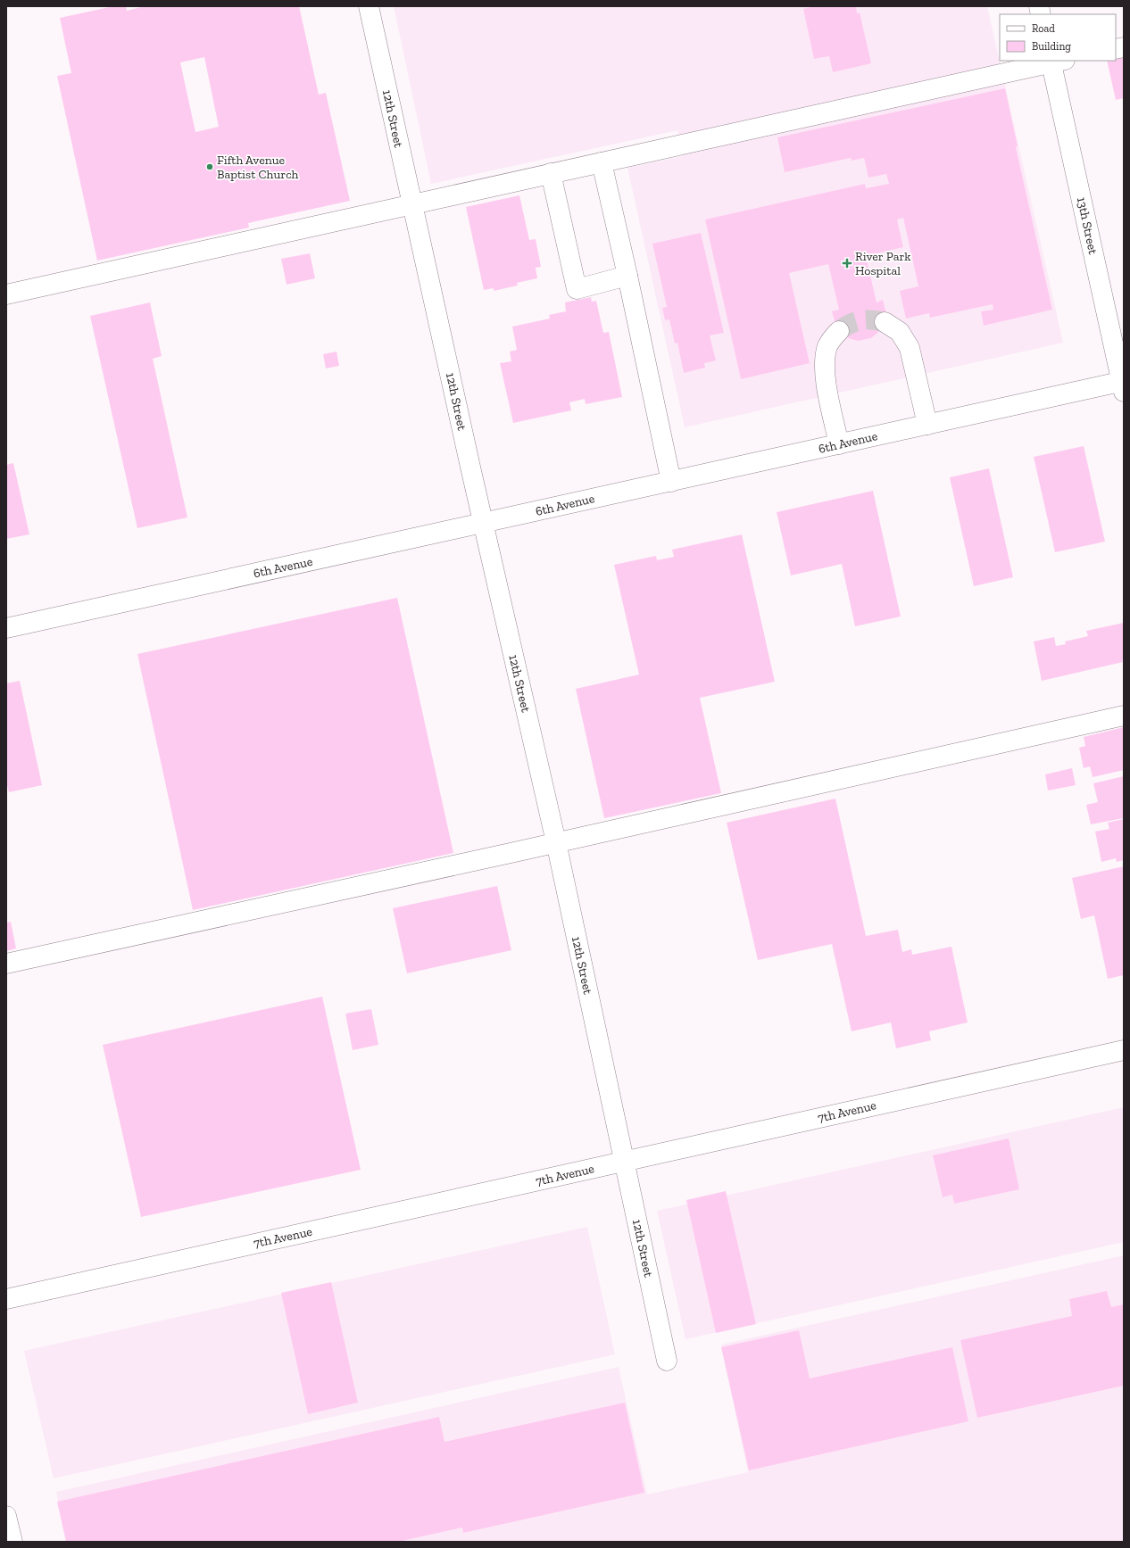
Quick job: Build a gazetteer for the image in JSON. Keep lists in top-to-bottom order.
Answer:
{
  "streets": {
    "street": [
      "12th Street",
      "13th Street",
      "6th Avenue",
      "7th Avenue"
    ]
  },
  "crossings": [
    ["12th Street", "6th Avenue"],
    ["12th Street", "7th Avenue"],
    ["13th Street", "6th Avenue"]
  ],
  "places": {
    "other": ["Fifth Avenue Baptist Church"],
    "health": ["River Park Hospital"]
  },
  "legend": ["Road", "Building"]
}
